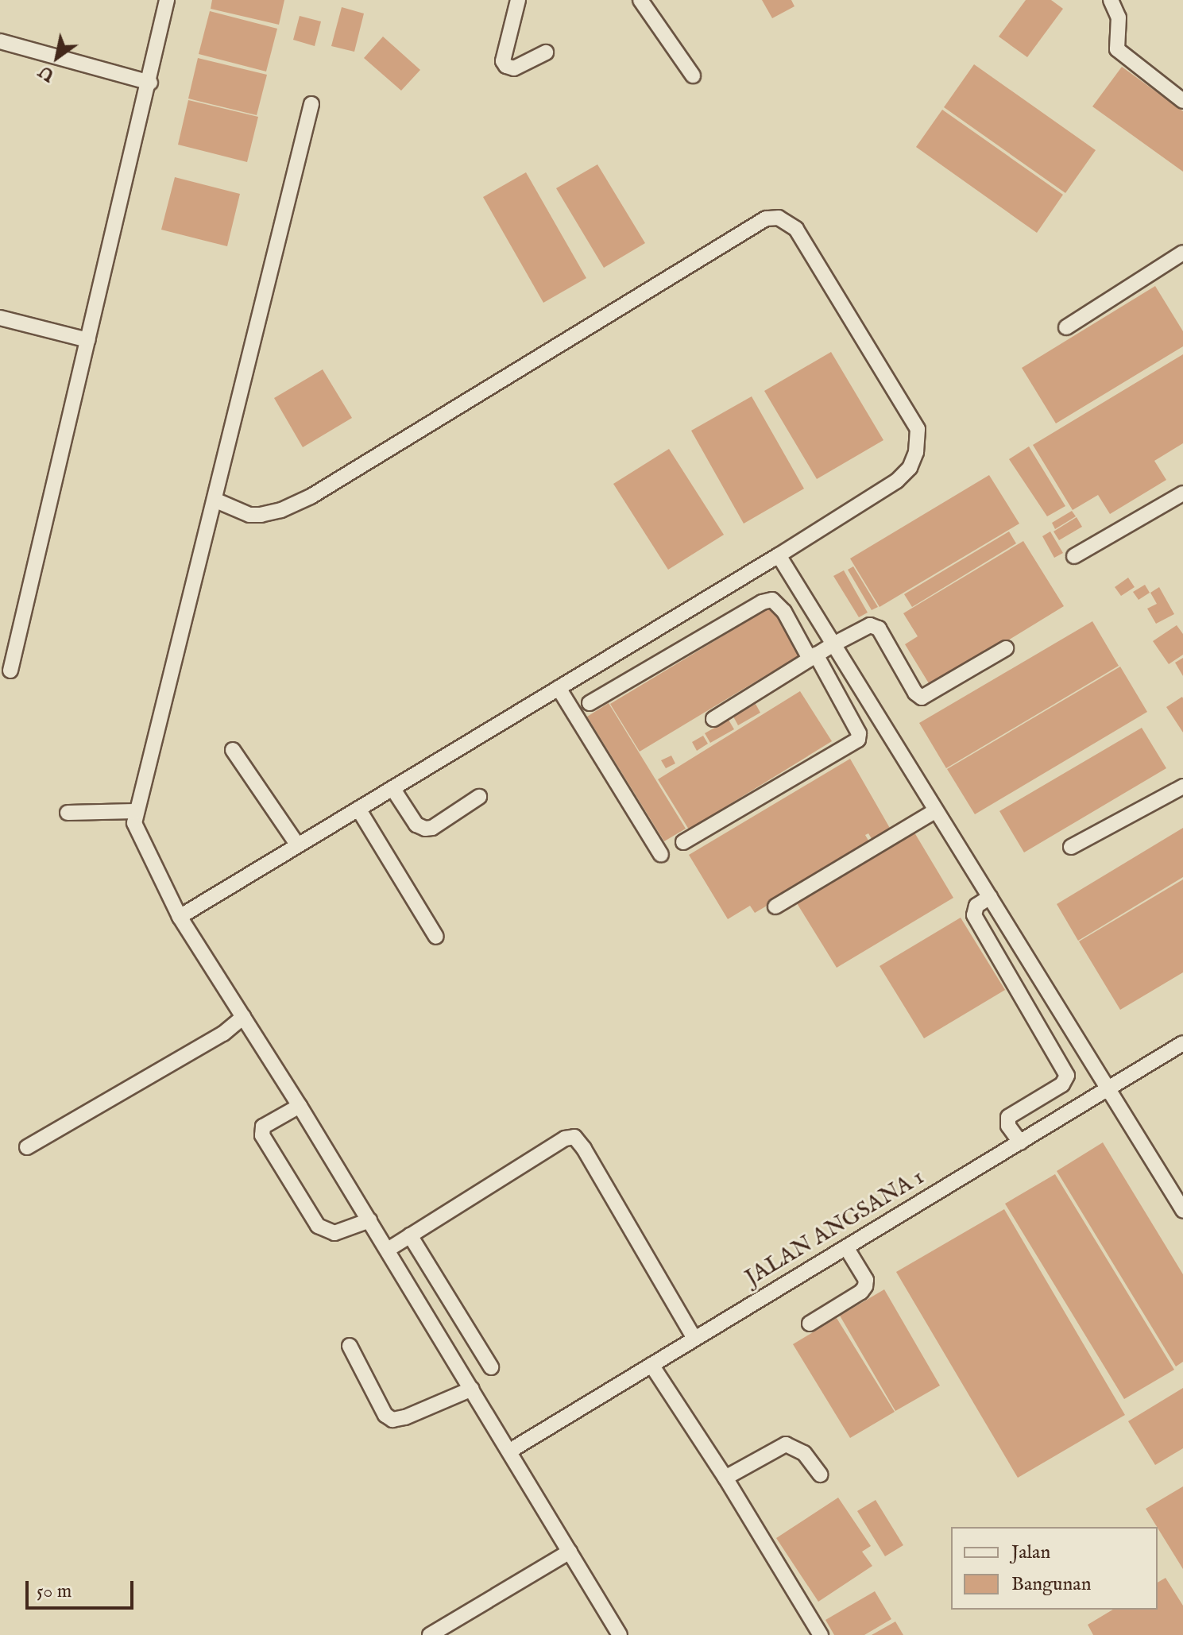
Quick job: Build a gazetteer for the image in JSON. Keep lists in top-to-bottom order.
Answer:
{
  "streets": {
    "street": ["JALAN ANGSANA 1"]
  },
  "legend": ["Jalan", "Bangunan"],
  "scale_bar": "50 m",
  "north": "bottom left"
}
